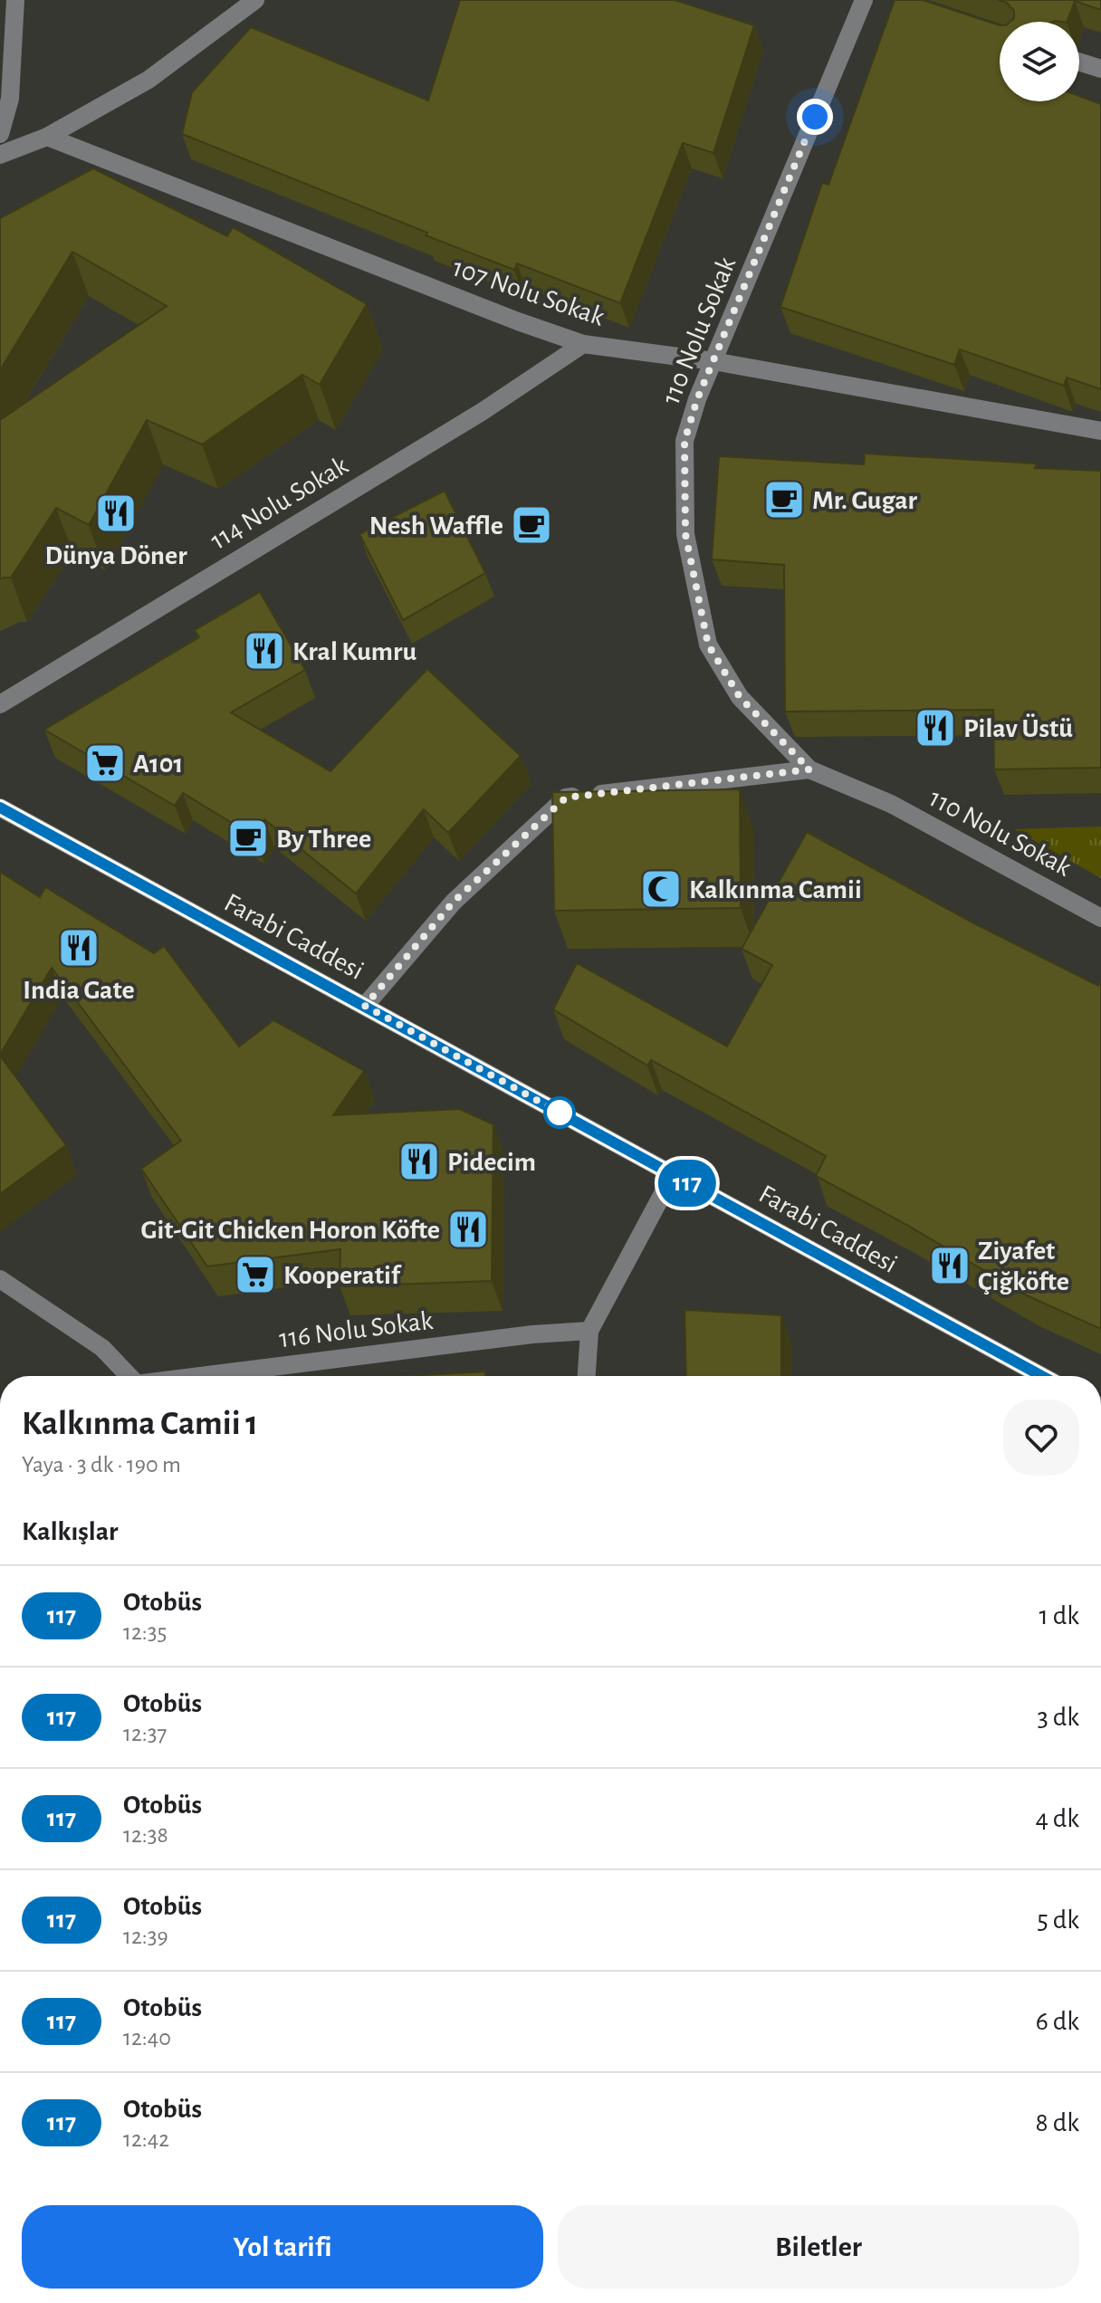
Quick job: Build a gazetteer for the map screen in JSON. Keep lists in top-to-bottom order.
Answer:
{
  "streets": {
    "street": [
      "107 Nolu Sokak",
      "110 Nolu Sokak",
      "114 Nolu Sokak",
      "Farabi Caddesi",
      "116 Nolu Sokak"
    ]
  },
  "crossings": [
    ["107 Nolu Sokak", "110 Nolu Sokak"],
    ["107 Nolu Sokak", "114 Nolu Sokak"]
  ],
  "places": {
    "cafe": ["Mr. Gugar", "Nesh Waffle", "By Three"],
    "restaurant": [
      "Dünya Döner",
      "Kral Kumru",
      "Pilav Üstü",
      "India Gate",
      "Pidecim",
      "Git-Git Chicken Horon Köfte",
      "Ziyafet Çiğköfte"
    ],
    "supermarket": ["A101", "Kooperatif"],
    "mosque": ["Kalkınma Camii"]
  },
  "lines": ["bus line 117"],
  "page": {
    "on_map": "117",
    "heading": [
      ["Kalkınma Camii 1", "Yaya · 3 dk · 190 m"],
      "Kalkışlar"
    ],
    "list": [
      {
        "mark": "117",
        "name": "Otobüs",
        "note": "12:35",
        "value": "1 dk"
      },
      {
        "mark": "117",
        "name": "Otobüs",
        "note": "12:37",
        "value": "3 dk"
      },
      {
        "mark": "117",
        "name": "Otobüs",
        "note": "12:38",
        "value": "4 dk"
      },
      {
        "mark": "117",
        "name": "Otobüs",
        "note": "12:39",
        "value": "5 dk"
      },
      {
        "mark": "117",
        "name": "Otobüs",
        "note": "12:40",
        "value": "6 dk"
      },
      {
        "mark": "117",
        "name": "Otobüs",
        "note": "12:42",
        "value": "8 dk"
      }
    ],
    "buttons": ["Yol tarifi", "Biletler"]
  }
}
